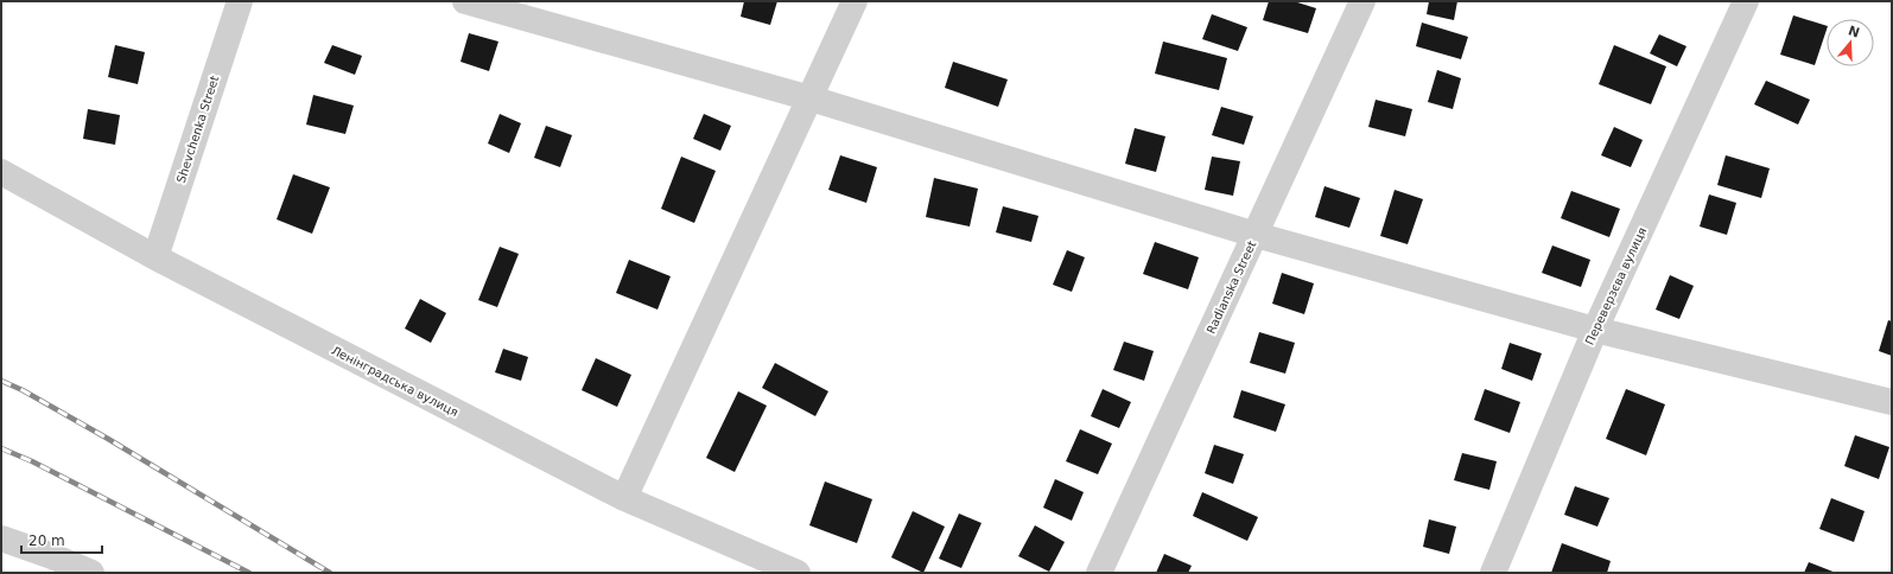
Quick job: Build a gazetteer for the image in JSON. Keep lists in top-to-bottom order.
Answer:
{
  "streets": {
    "street": [
      "Shevchenka Street",
      "Переверзєва вулиця",
      "Radianska Street",
      "Ленінградська вулиця"
    ]
  },
  "crossings": [
    ["Shevchenka Street", "Ленінградська вулиця"]
  ],
  "scale_bar": "20 m",
  "north": "top"
}
